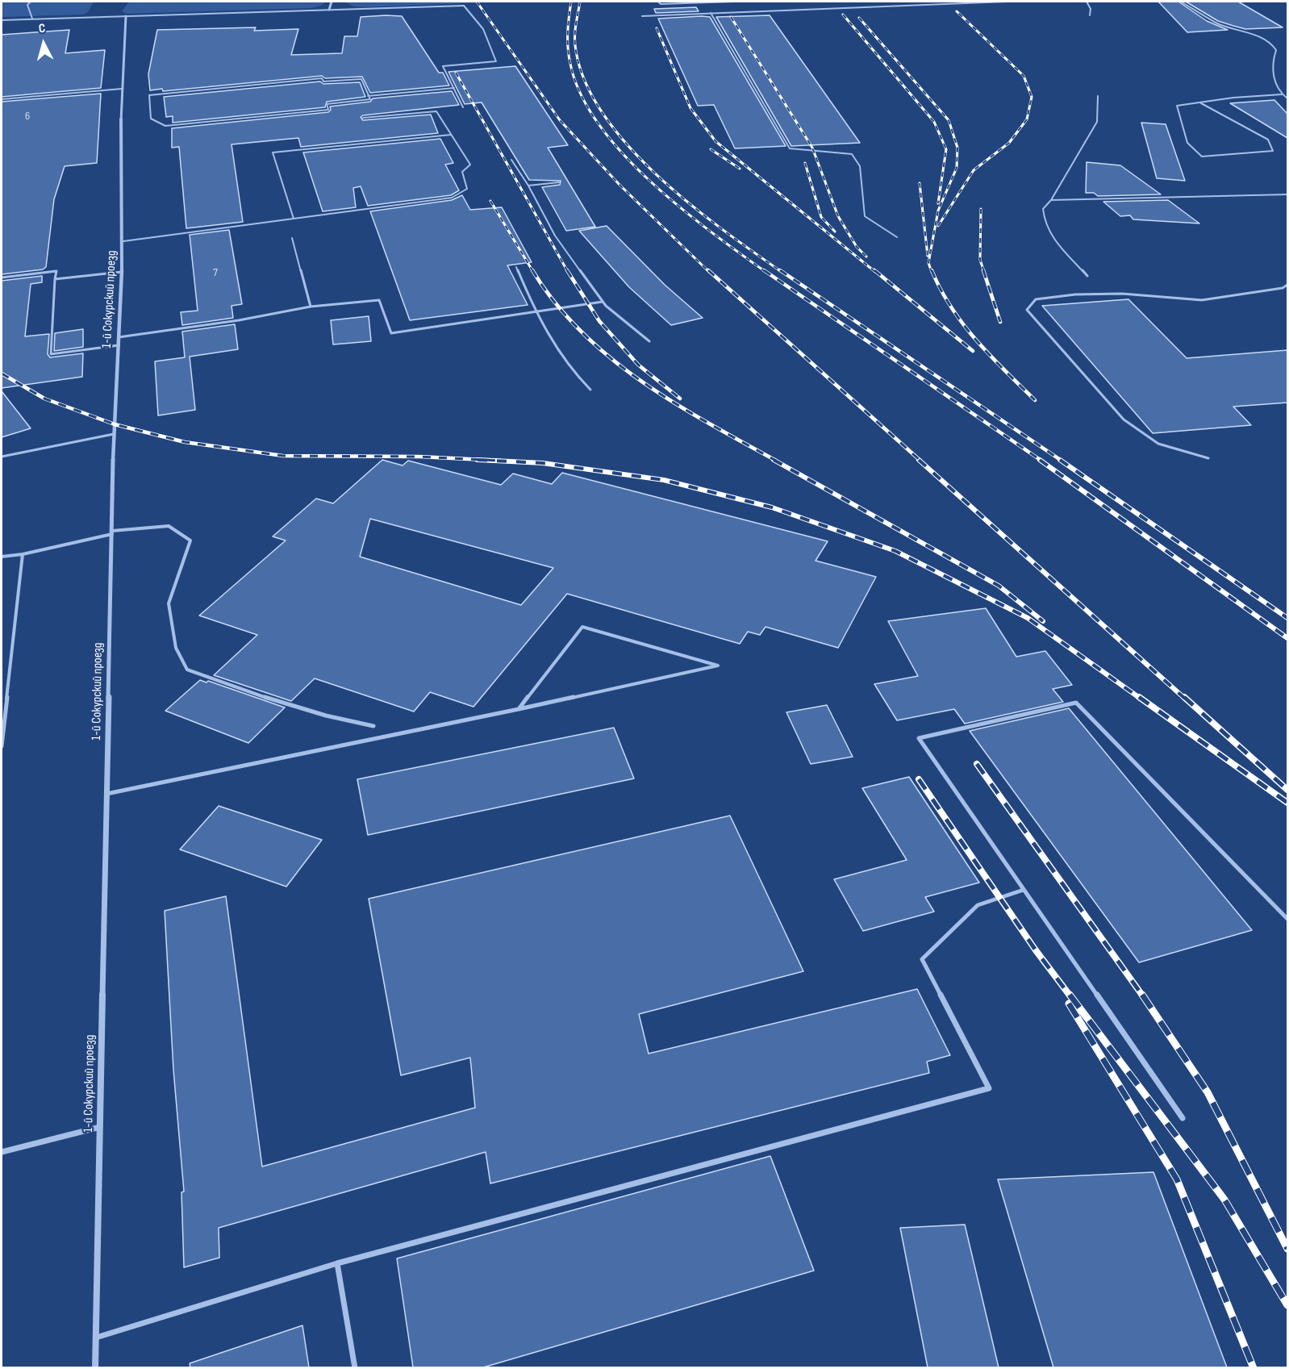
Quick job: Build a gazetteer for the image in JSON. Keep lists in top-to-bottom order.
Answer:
{
  "streets": {
    "street": ["1-й Сокурский проезд"]
  },
  "house_numbers": ["6", "7"],
  "north": "top"
}
